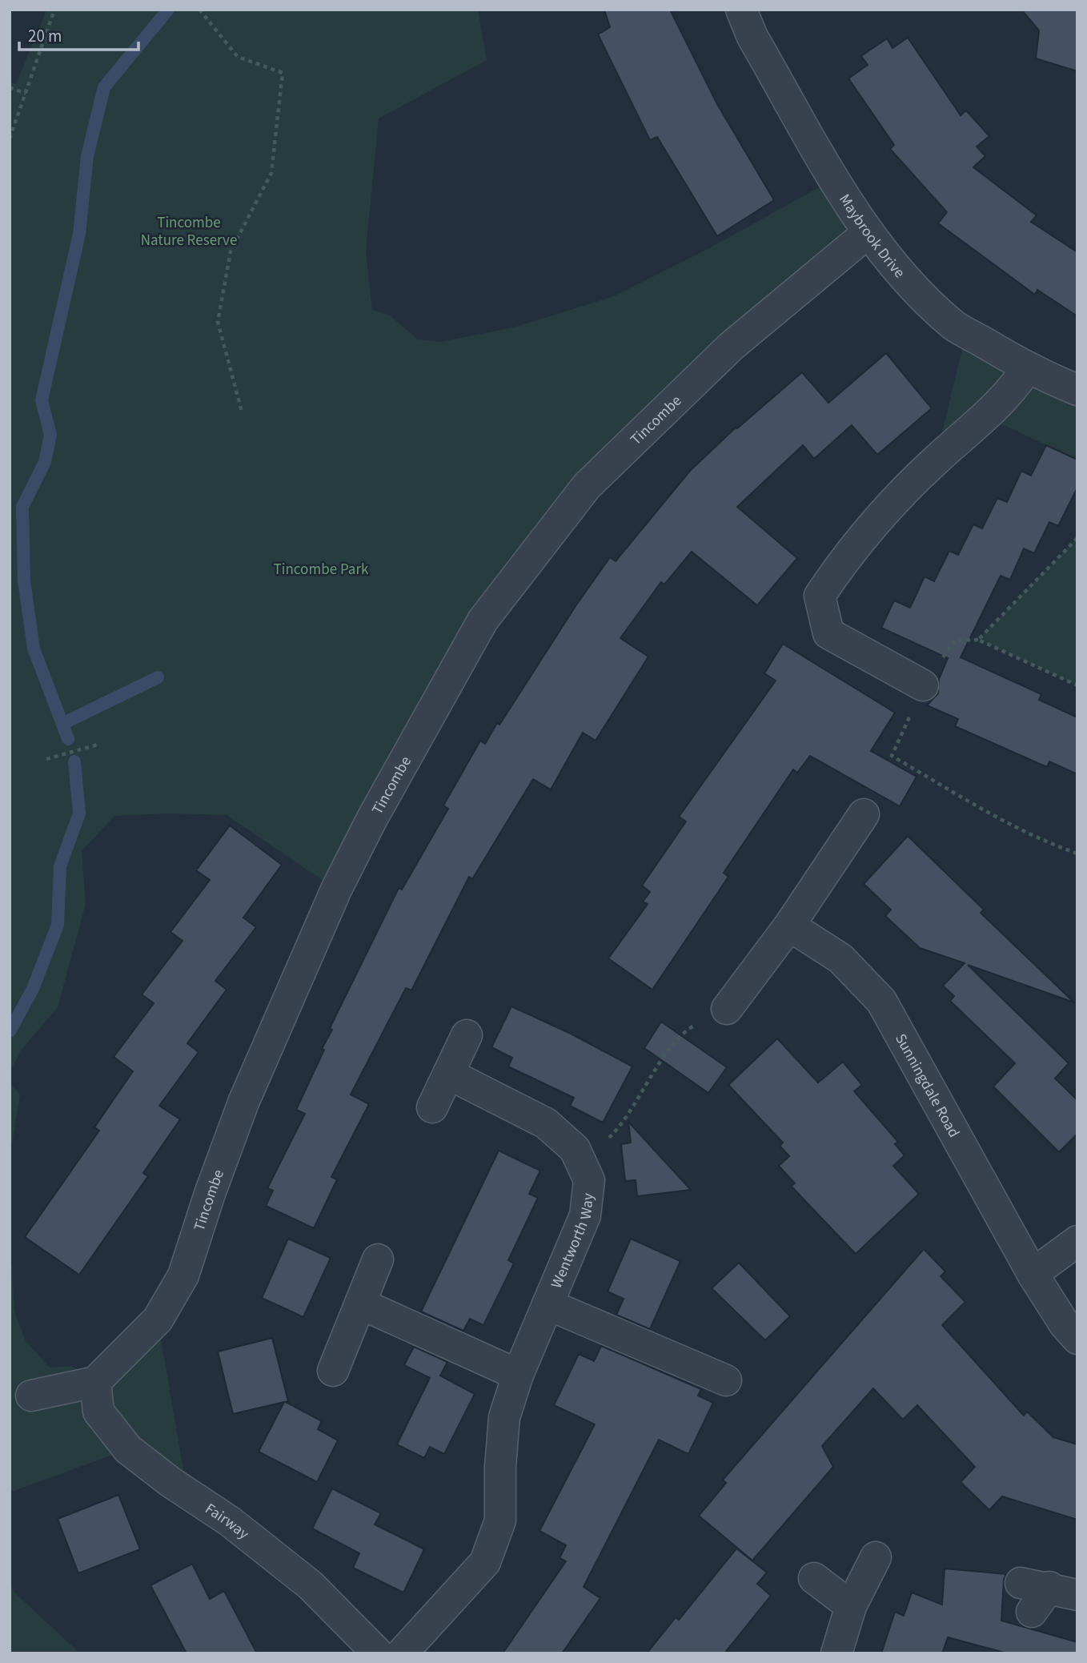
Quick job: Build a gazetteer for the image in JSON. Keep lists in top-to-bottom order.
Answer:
{
  "streets": {
    "street": [
      "Maybrook Drive",
      "Tincombe",
      "Sunningdale Road",
      "Wentworth Way",
      "Fairway"
    ]
  },
  "crossings": [
    ["Maybrook Drive", "Tincombe"],
    ["Tincombe", "Fairway"]
  ],
  "parks": ["Tincombe Nature Reserve", "Tincombe Park"],
  "scale_bar": "20 m"
}
